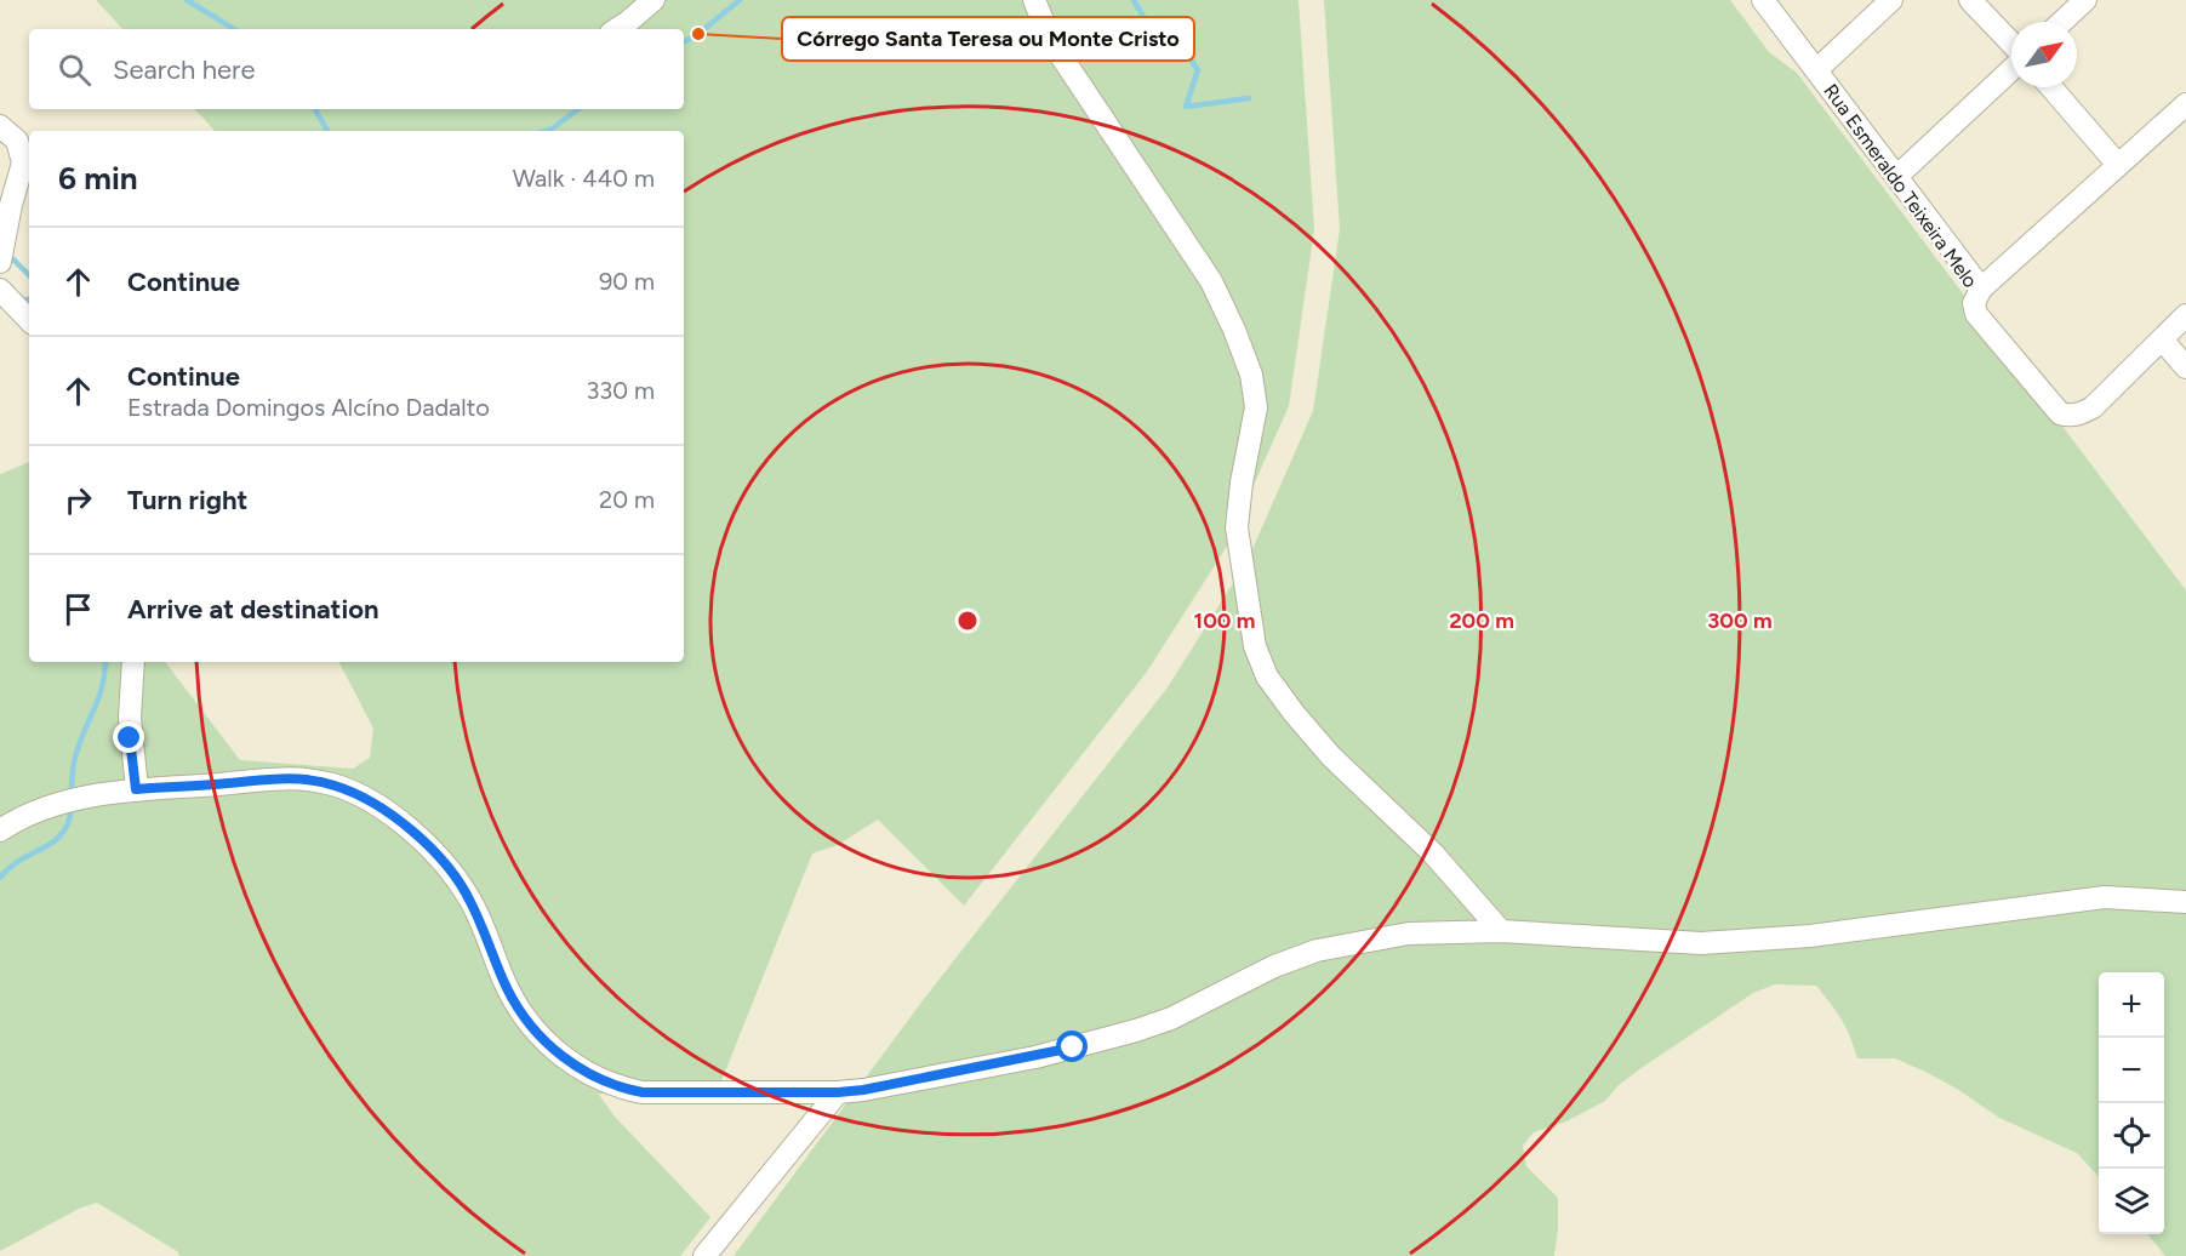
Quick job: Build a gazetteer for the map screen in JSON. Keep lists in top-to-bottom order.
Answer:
{
  "streets": {
    "street": ["Rua Esmeraldo Teixeira Melo"]
  },
  "places": ["Córrego Santa Teresa ou Monte Cristo"],
  "north": "top right",
  "page": {
    "search": "Search here",
    "heading": ["6 min", "Walk · 440 m"],
    "list": [
      ["Continue", "90 m"],
      ["Continue", "Estrada Domingos Alcíno Dadalto", "330 m"],
      ["Turn right", "20 m"],
      "Arrive at destination"
    ],
    "map_buttons": ["+", "−"]
  },
  "rings": ["100 m", "200 m", "300 m"]
}
